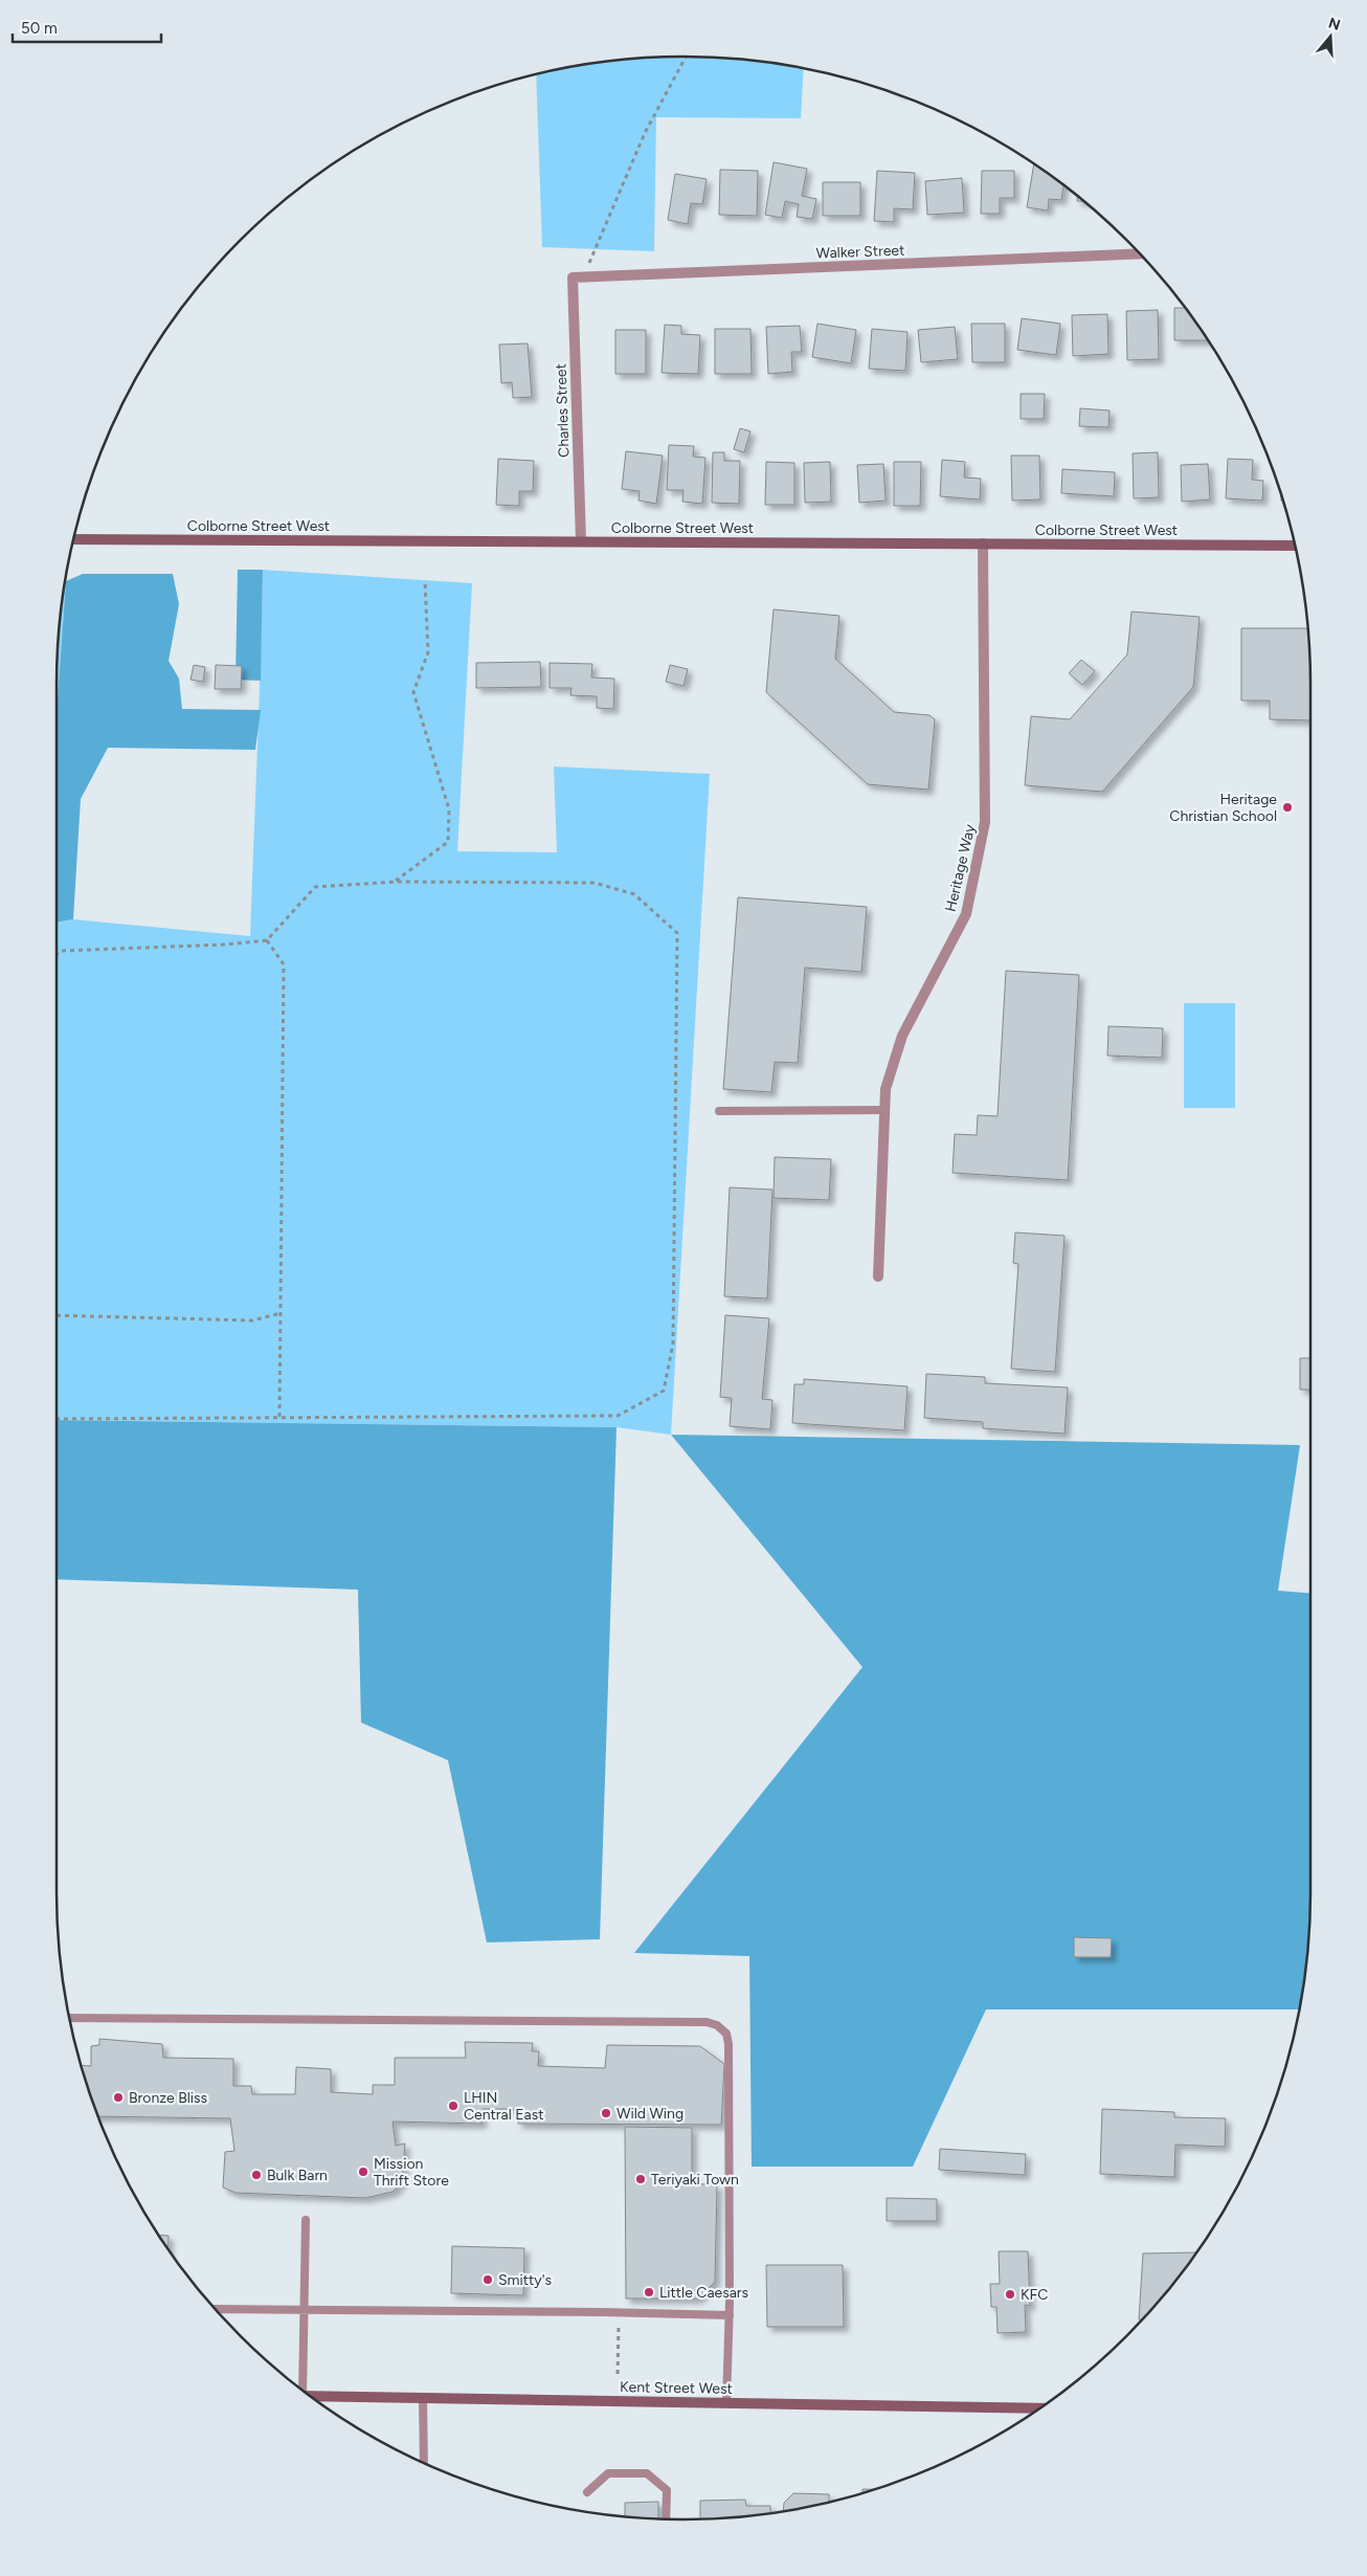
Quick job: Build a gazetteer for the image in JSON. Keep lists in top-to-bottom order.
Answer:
{
  "streets": {
    "street": [
      "Walker Street",
      "Charles Street",
      "Colborne Street West",
      "Heritage Way",
      "Kent Street West"
    ]
  },
  "crossings": [
    ["Walker Street", "Charles Street"],
    ["Charles Street", "Colborne Street West"],
    ["Colborne Street West", "Heritage Way"]
  ],
  "places": [
    "Heritage Christian School",
    "Bronze Bliss",
    "LHIN Central East",
    "Wild Wing",
    "Mission Thrift Store",
    "Bulk Barn",
    "Teriyaki Town",
    "Smitty's",
    "Little Caesars",
    "KFC"
  ],
  "scale_bar": "50 m",
  "north": "top"
}
